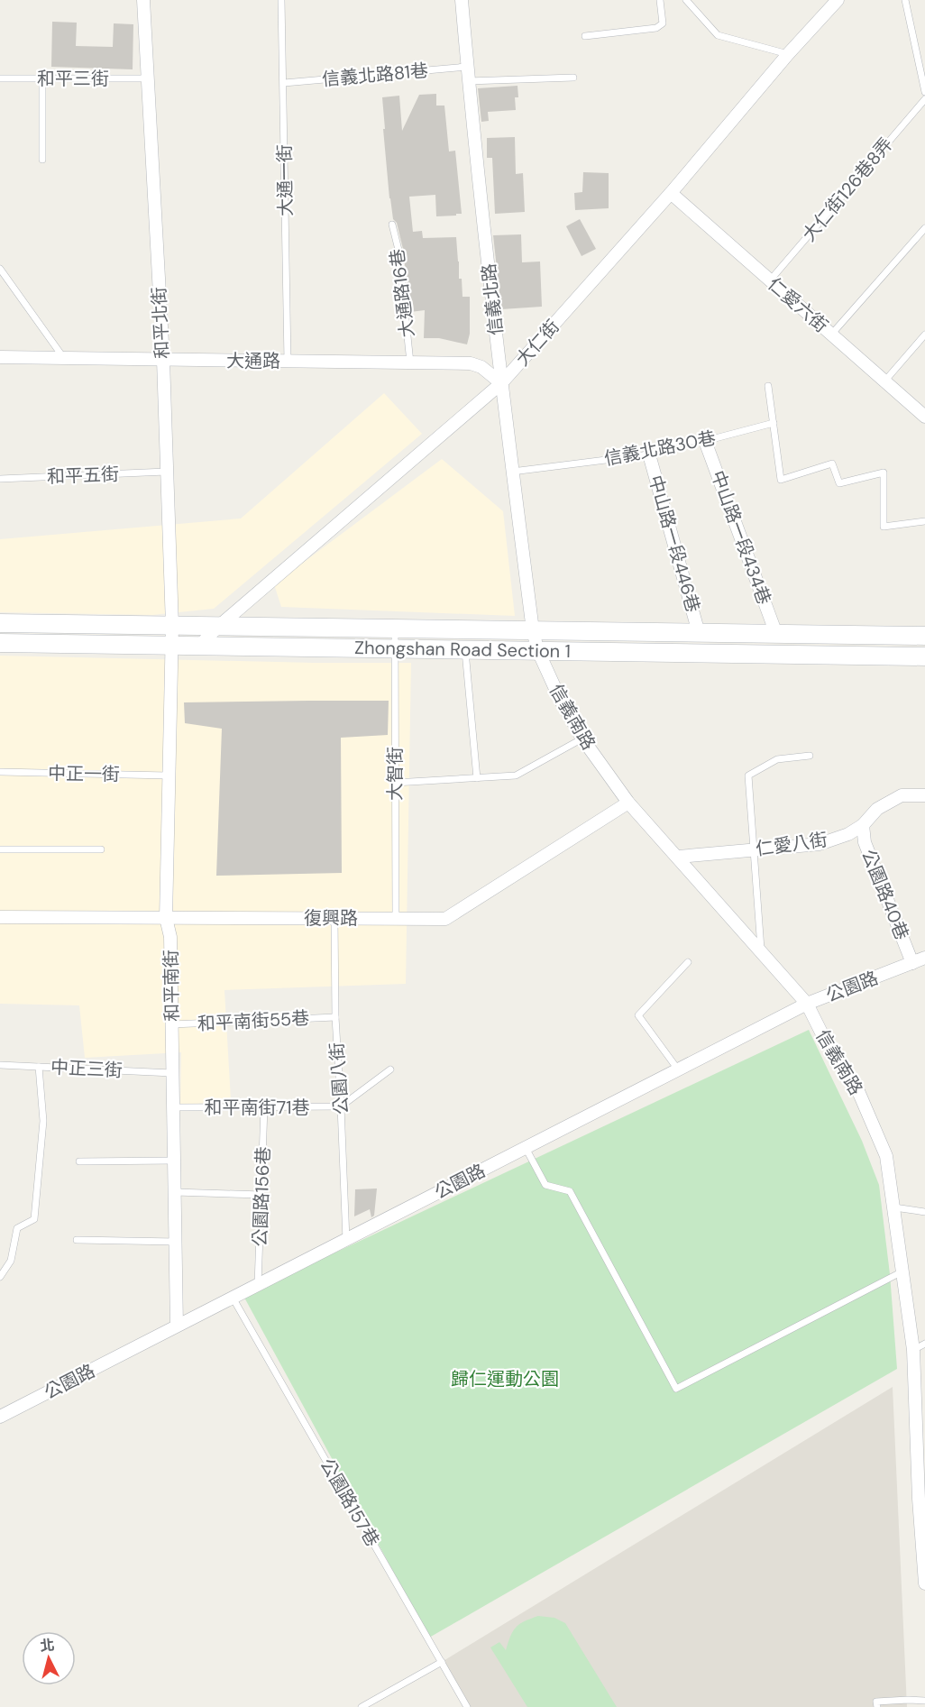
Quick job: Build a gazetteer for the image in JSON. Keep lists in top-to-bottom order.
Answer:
{
  "streets": {
    "main road": ["Zhongshan Road Section 1"],
    "street": [
      "信義北路",
      "仁愛六街",
      "和平北街",
      "大仁街",
      "大通路",
      "中山路一段434巷",
      "中山路一段446巷",
      "信義南路",
      "仁愛八街",
      "公園路40巷",
      "復興路",
      "和平南街",
      "公園路"
    ],
    "lane": [
      "信義北路81巷",
      "和平三街",
      "大通一街",
      "大仁街126巷8弄",
      "大通路16巷",
      "信義北路30巷",
      "和平五街",
      "中正一街",
      "大智街",
      "和平南街55巷",
      "中正三街",
      "公園八街",
      "和平南街71巷",
      "公園路156巷",
      "公園路157巷"
    ]
  },
  "crossings": [
    ["信義北路81巷", "大通一街"],
    ["信義北路81巷", "信義北路"],
    ["和平三街", "和平北街"],
    ["大通一街", "大通路"],
    ["大仁街126巷8弄", "仁愛六街"],
    ["大通路16巷", "大通路"],
    ["信義北路", "大仁街"],
    ["信義北路", "大通路"],
    ["信義北路", "信義北路30巷"],
    ["信義北路", "Zhongshan Road Section 1"],
    ["信義北路", "信義南路"],
    ["仁愛六街", "大仁街"],
    ["和平北街", "大通路"],
    ["和平北街", "和平五街"],
    ["和平北街", "Zhongshan Road Section 1"],
    ["和平北街", "和平南街"],
    ["大仁街", "大通路"],
    ["大仁街", "Zhongshan Road Section 1"],
    ["信義北路30巷", "中山路一段434巷"],
    ["信義北路30巷", "中山路一段446巷"],
    ["中山路一段434巷", "Zhongshan Road Section 1"],
    ["中山路一段446巷", "Zhongshan Road Section 1"],
    ["Zhongshan Road Section 1", "信義南路"],
    ["Zhongshan Road Section 1", "大智街"],
    ["Zhongshan Road Section 1", "和平南街"],
    ["信義南路", "仁愛八街"],
    ["信義南路", "復興路"],
    ["信義南路", "公園路"],
    ["中正一街", "和平南街"],
    ["大智街", "復興路"],
    ["仁愛八街", "公園路40巷"],
    ["公園路40巷", "公園路"],
    ["復興路", "和平南街"],
    ["復興路", "公園八街"],
    ["和平南街", "公園路"],
    ["和平南街", "和平南街55巷"],
    ["和平南街", "中正三街"],
    ["和平南街", "和平南街71巷"],
    ["公園路", "公園八街"],
    ["公園路", "公園路156巷"],
    ["公園路", "公園路157巷"],
    ["和平南街55巷", "公園八街"],
    ["公園八街", "和平南街71巷"],
    ["和平南街71巷", "公園路156巷"]
  ],
  "parks": ["歸仁運動公園"],
  "north": "top"
}
